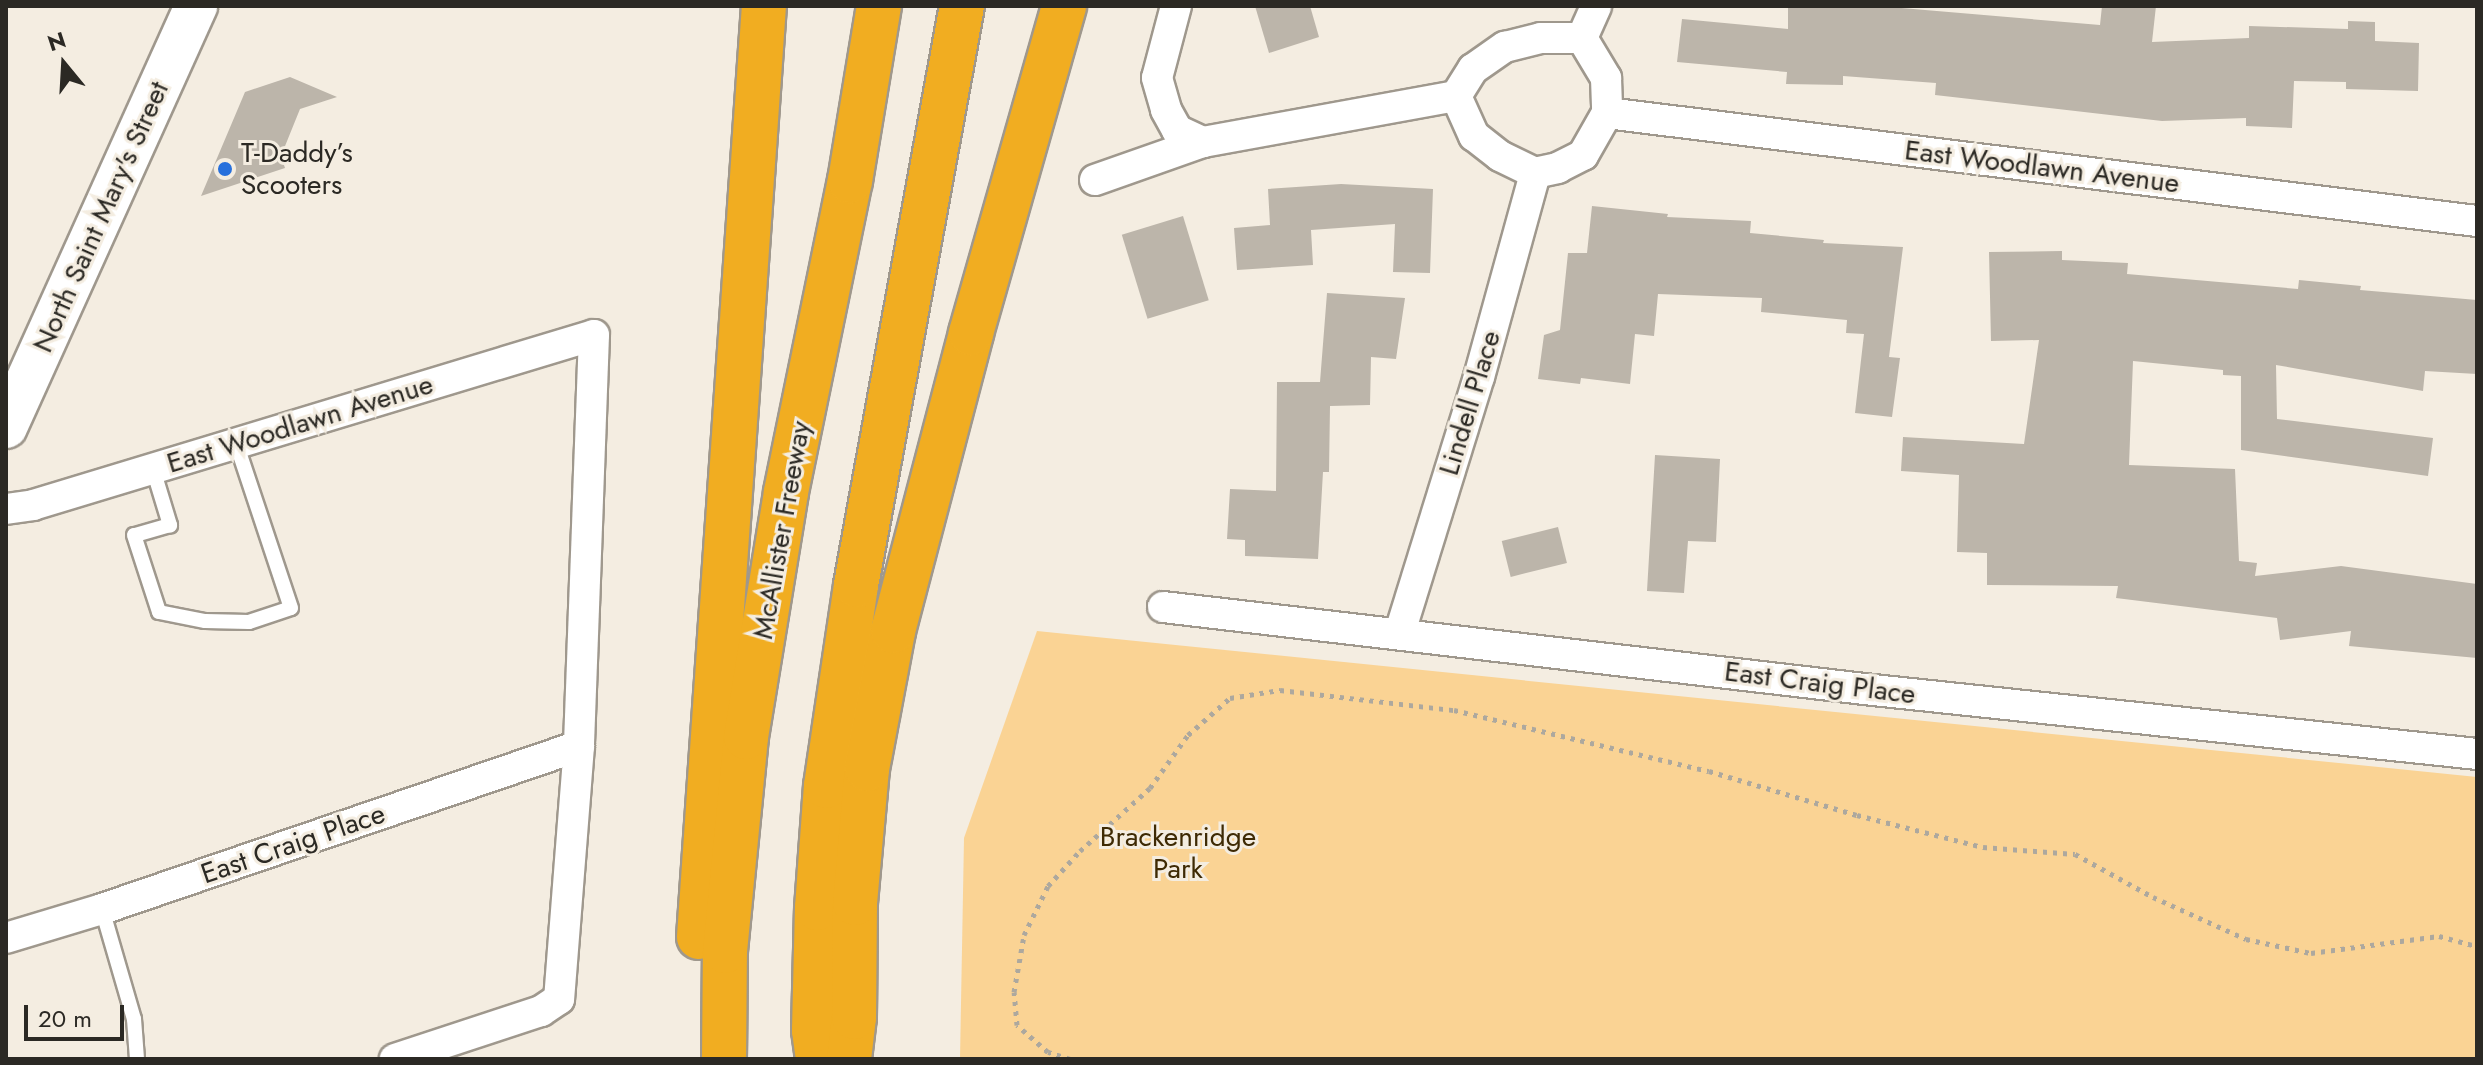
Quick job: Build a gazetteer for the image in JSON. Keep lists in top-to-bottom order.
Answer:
{
  "streets": {
    "highway": ["McAllister Freeway"],
    "main road": ["North Saint Mary's Street"],
    "street": ["East Woodlawn Avenue", "Lindell Place", "East Craig Place"]
  },
  "crossings": [
    ["East Woodlawn Avenue", "Lindell Place"],
    ["East Woodlawn Avenue", "East Craig Place"],
    ["Lindell Place", "East Craig Place"]
  ],
  "parks": ["Brackenridge Park"],
  "places": ["T-Daddy’s Scooters"],
  "scale_bar": "20 m",
  "north": "top"
}
